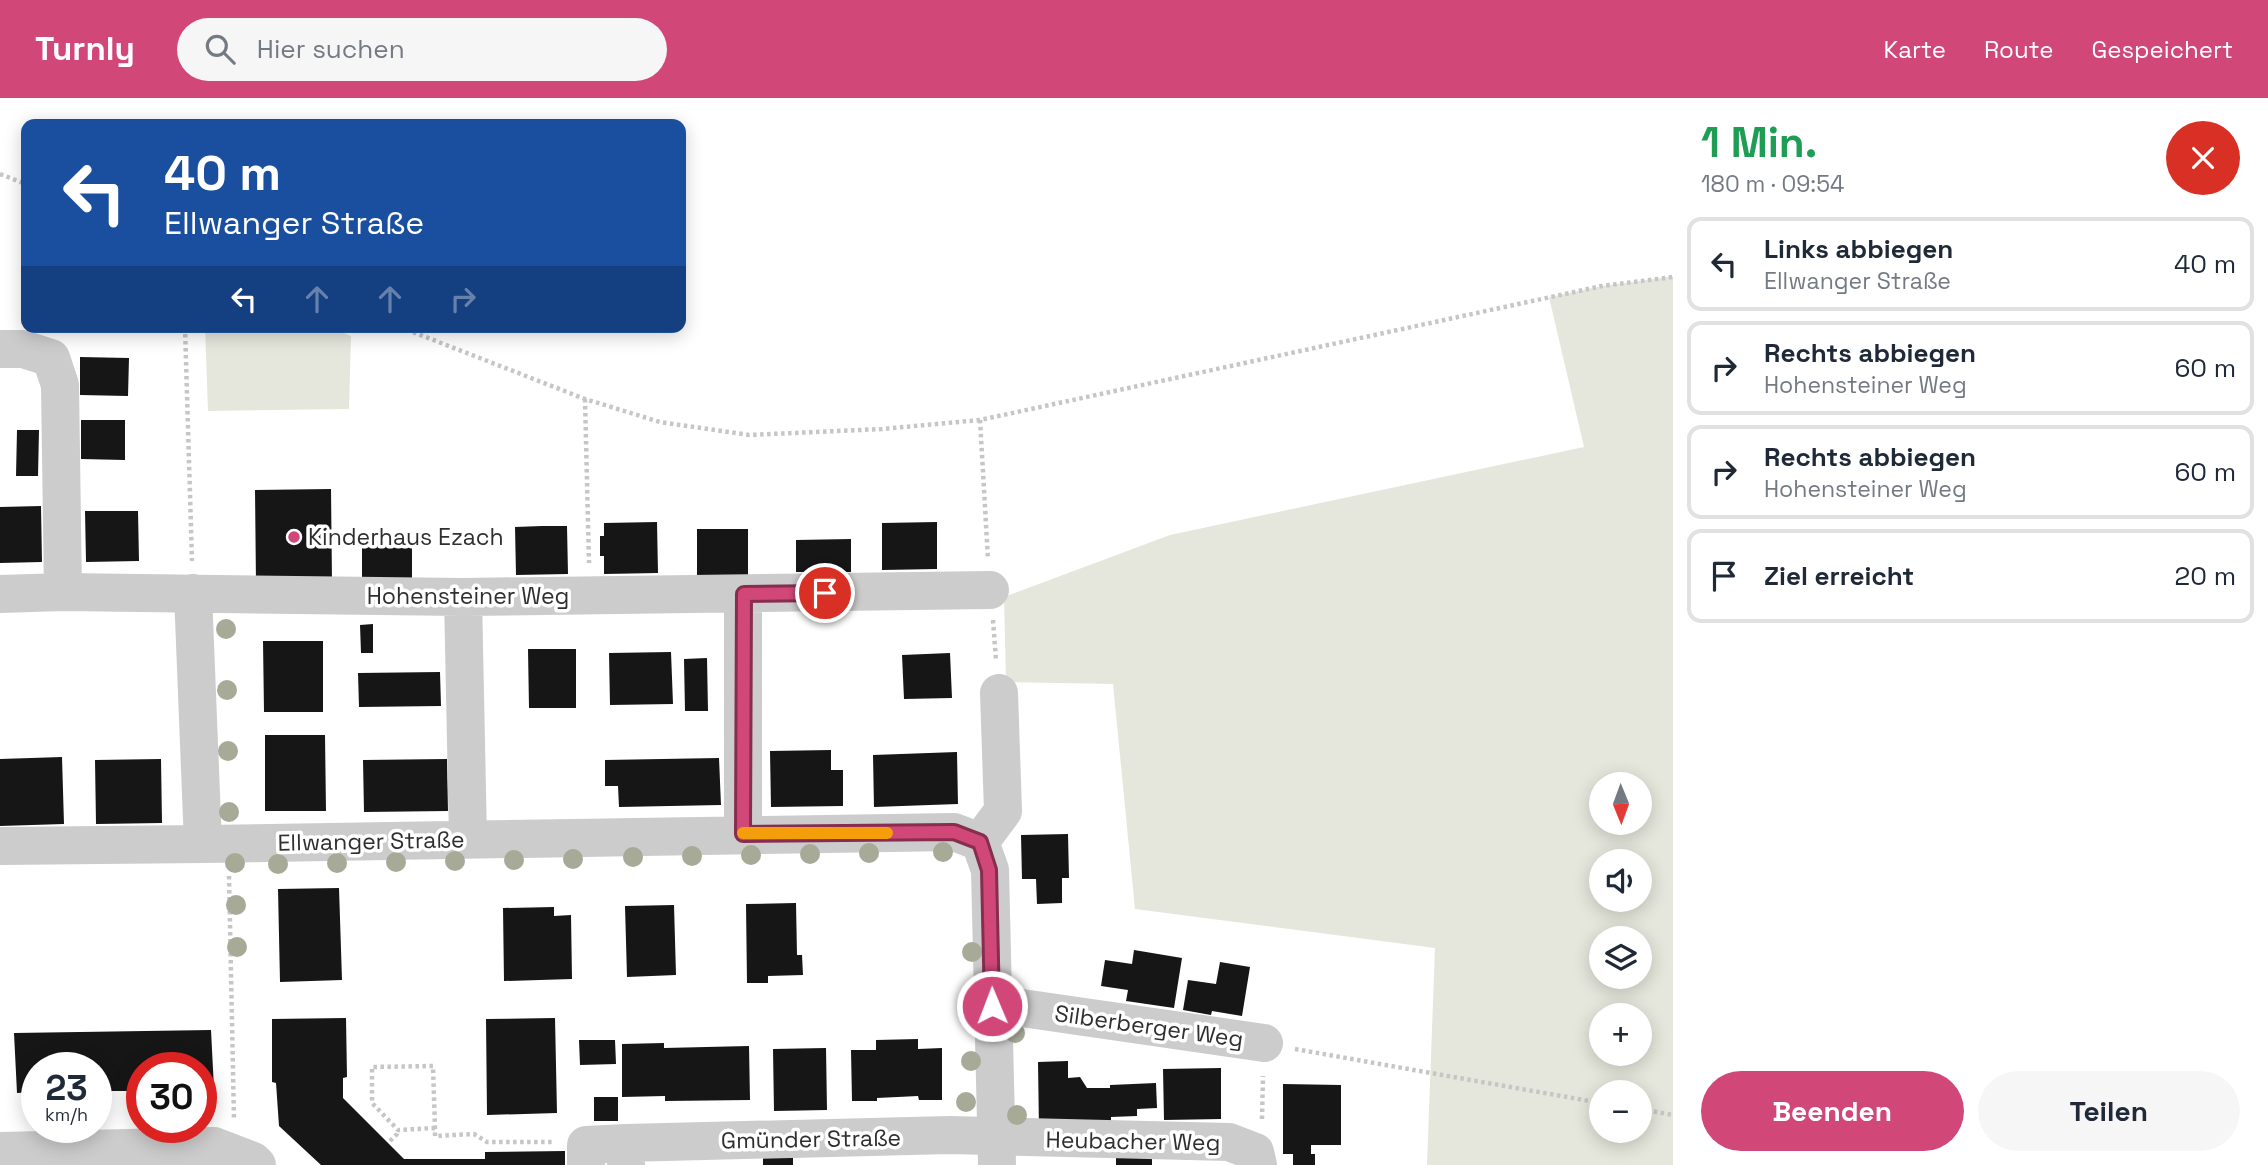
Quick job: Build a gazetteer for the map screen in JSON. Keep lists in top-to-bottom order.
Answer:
{
  "streets": {
    "street": [
      "Hohensteiner Weg",
      "Ellwanger Straße",
      "Silberberger Weg",
      "Gmünder Straße",
      "Heubacher Weg"
    ]
  },
  "crossings": [
    ["Gmünder Straße", "Heubacher Weg"]
  ],
  "places": ["Kinderhaus Ezach"],
  "north": "bottom",
  "page": {
    "header": "Turnly",
    "search": "Hier suchen",
    "nav": ["Karte", "Route", "Gespeichert"],
    "heading": ["1 Min.", "180 m · 09:54"],
    "turn": ["40 m", "Ellwanger Straße"],
    "list": [
      {
        "name": "Links abbiegen",
        "note": "Ellwanger Straße",
        "value": "40 m"
      },
      {
        "name": "Rechts abbiegen",
        "note": "Hohensteiner Weg",
        "value": "60 m"
      },
      {
        "name": "Rechts abbiegen",
        "note": "Hohensteiner Weg",
        "value": "60 m"
      },
      {
        "name": "Ziel erreicht",
        "value": "20 m"
      }
    ],
    "map_buttons": ["+", "−"],
    "speed": "23 km/h",
    "limit": "30",
    "buttons": ["Beenden", "Teilen"]
  }
}
